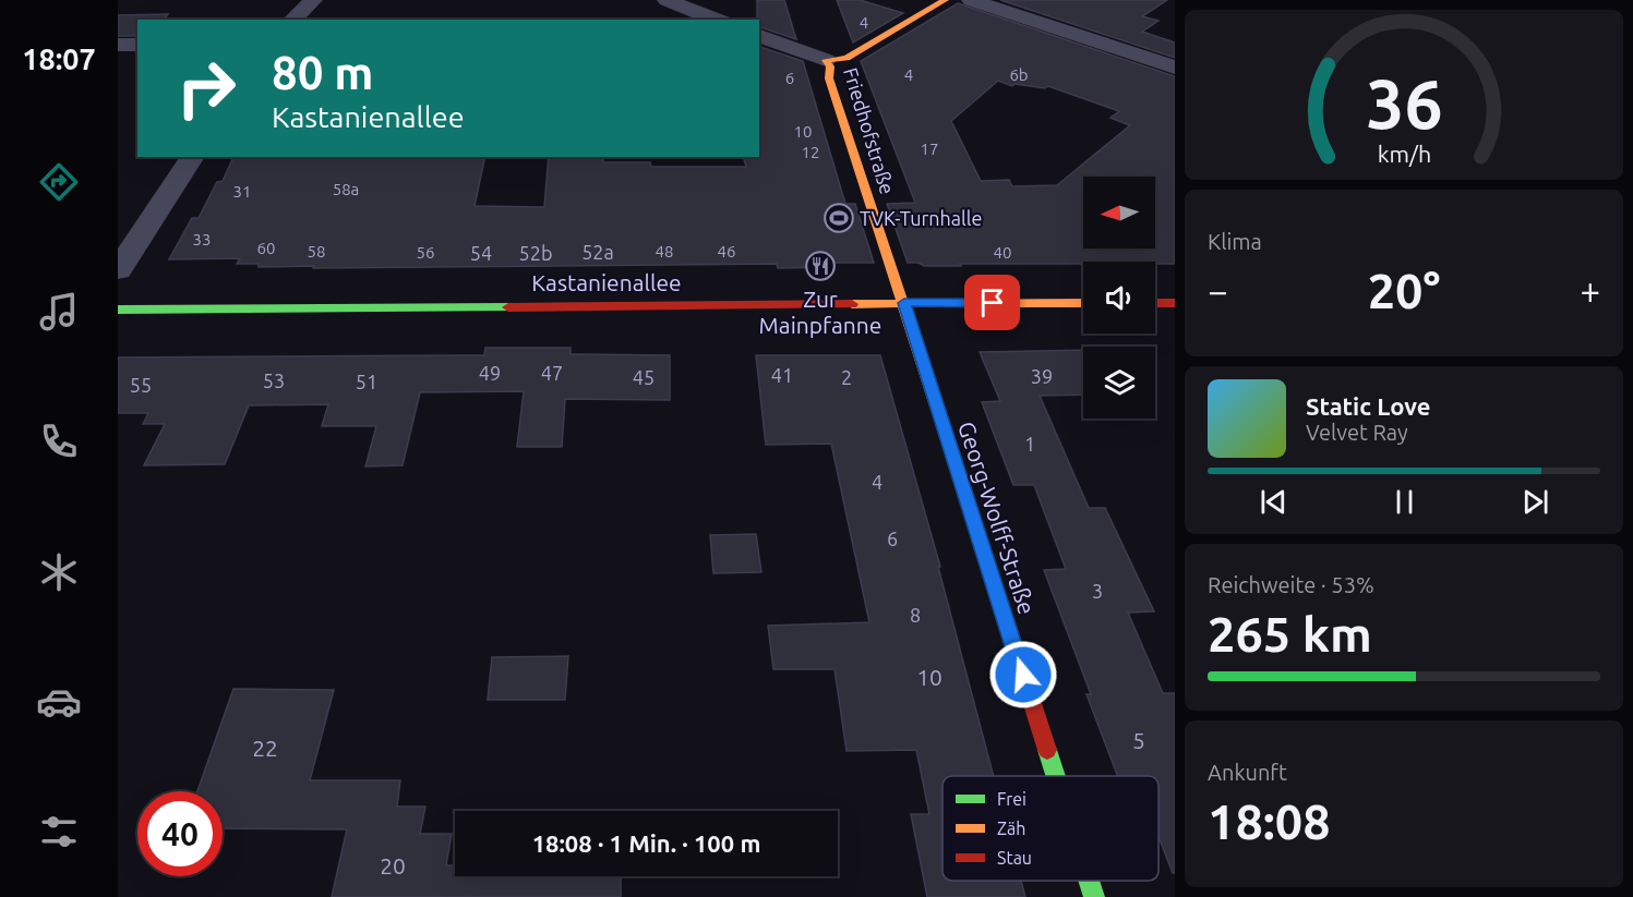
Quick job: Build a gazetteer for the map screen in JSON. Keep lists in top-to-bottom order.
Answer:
{
  "streets": {
    "street": ["Friedhofstraße", "Kastanienallee", "Georg-Wolff-Straße"]
  },
  "crossings": [
    ["Friedhofstraße", "Kastanienallee"],
    ["Friedhofstraße", "Georg-Wolff-Straße"],
    ["Kastanienallee", "Georg-Wolff-Straße"]
  ],
  "places": {
    "sports": ["TVK-Turnhalle"],
    "restaurant": ["Zur Mainpfanne"]
  },
  "house_numbers": [
    "4",
    "4",
    "6b",
    "6",
    "10",
    "17",
    "12",
    "58a",
    "31",
    "33",
    "60",
    "58",
    "48",
    "46",
    "56",
    "52a",
    "40",
    "54",
    "52b",
    "49",
    "47",
    "41",
    "39",
    "45",
    "2",
    "53",
    "51",
    "55",
    "1",
    "4",
    "6",
    "3",
    "8",
    "10",
    "5",
    "22",
    "20"
  ],
  "legend": ["Frei", "Zäh", "Stau"],
  "north": "left",
  "page": {
    "tabs": "18:07",
    "turn": ["80 m", "Kastanienallee"],
    "tile": [
      "Klima",
      ["Reichweite · 53%", "265 km"],
      ["Ankunft", "18:08"]
    ],
    "heat": ["−", "20°", "+"],
    "song": ["Static Love", "Velvet Ray"],
    "limit": "40",
    "trip": "18:08 · 1 Min. · 100 m",
    "gauge": ["36", "km/h"]
  }
}
